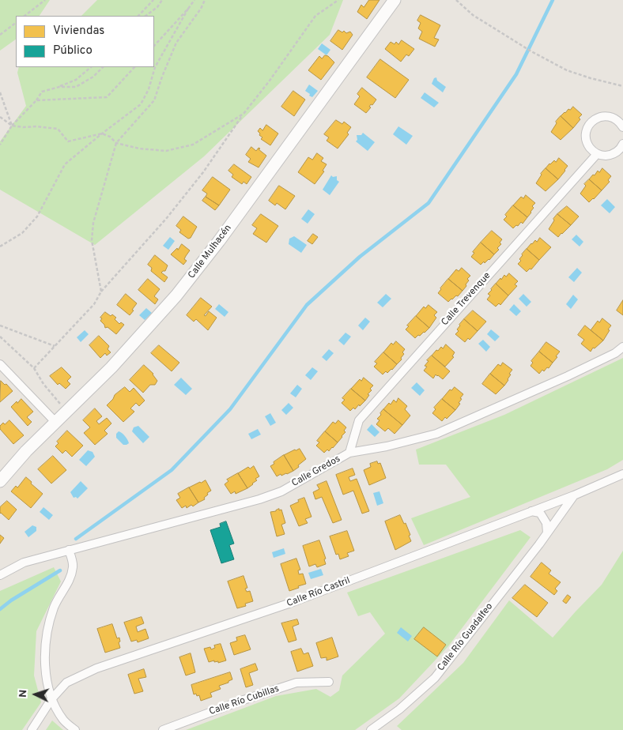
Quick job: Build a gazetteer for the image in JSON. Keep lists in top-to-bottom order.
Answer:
{
  "streets": {
    "street": [
      "Calle Mulhacén",
      "Calle Trevenque",
      "Calle Gredos",
      "Calle Río Castril",
      "Calle Río Guadalfeo",
      "Calle Río Cubillas"
    ]
  },
  "crossings": [
    ["Calle Trevenque", "Calle Gredos"],
    ["Calle Río Castril", "Calle Río Guadalfeo"]
  ],
  "legend": ["Viviendas", "Público"],
  "north": "left"
}
